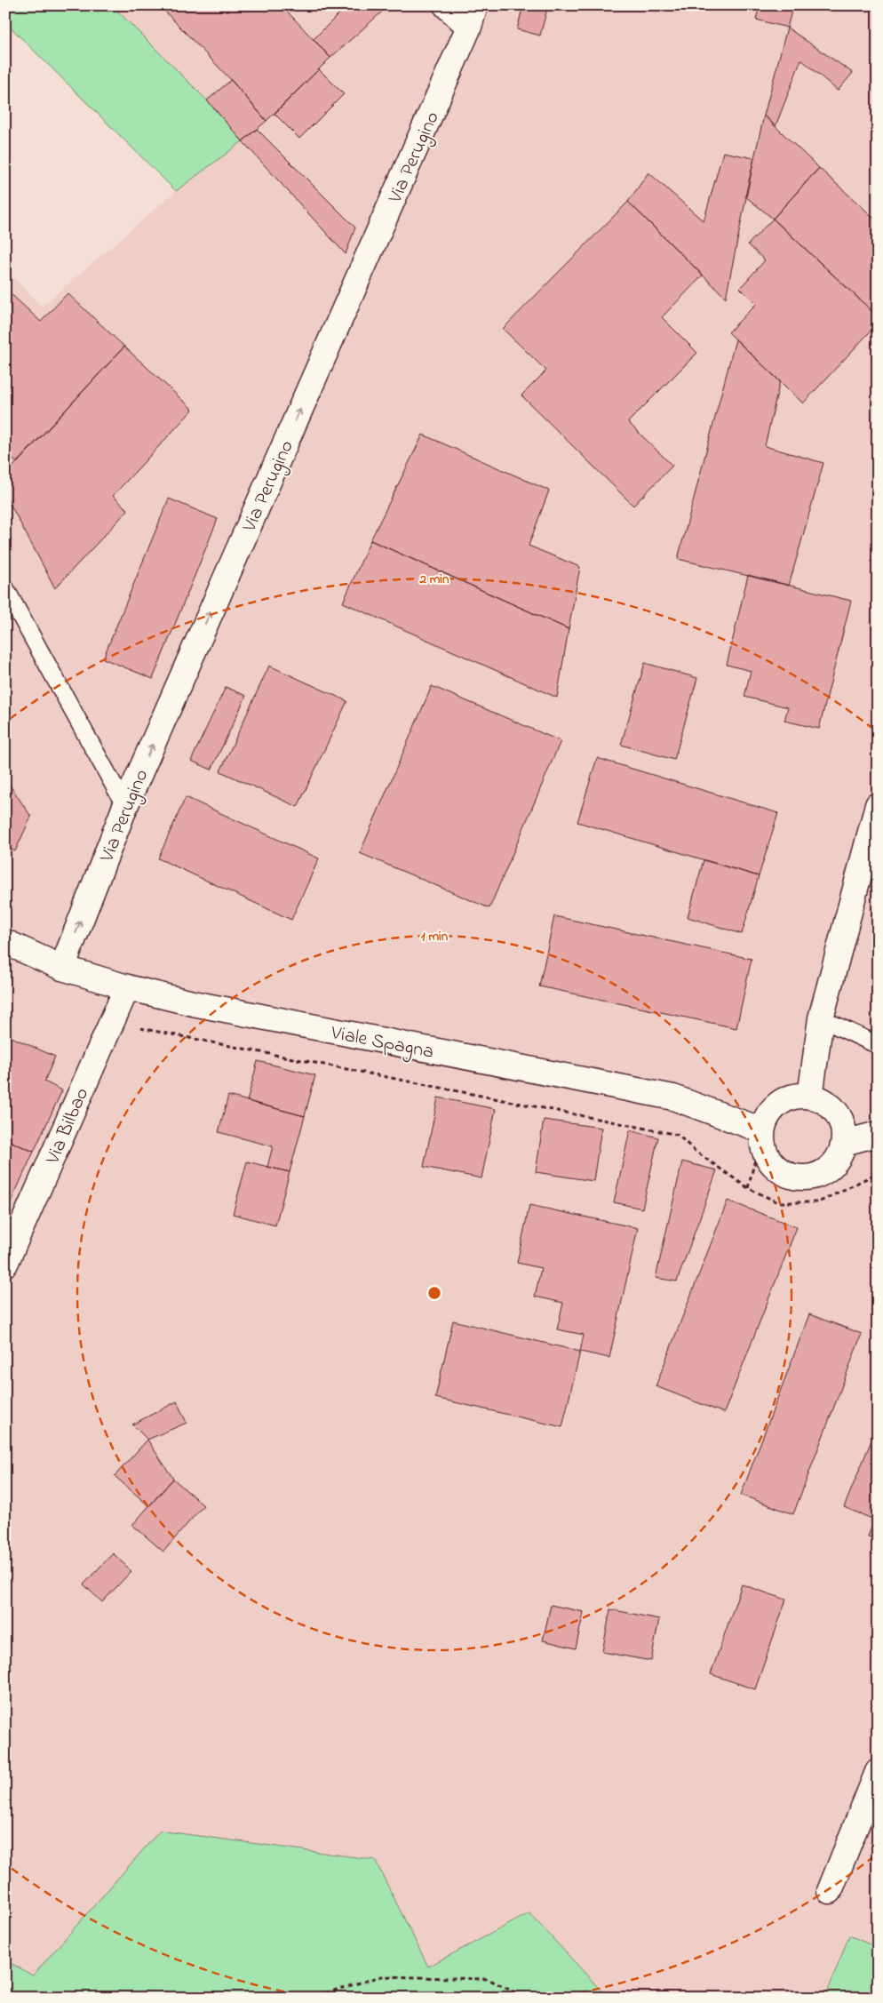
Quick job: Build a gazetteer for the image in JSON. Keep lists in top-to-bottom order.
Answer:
{
  "streets": {
    "street": ["Via Perugino", "Viale Spagna", "Via Bilbao"]
  },
  "crossings": [
    ["Via Perugino", "Viale Spagna"],
    ["Viale Spagna", "Via Bilbao"]
  ],
  "one_way": ["Via Perugino"],
  "rings": ["2 min", "1 min"]
}
